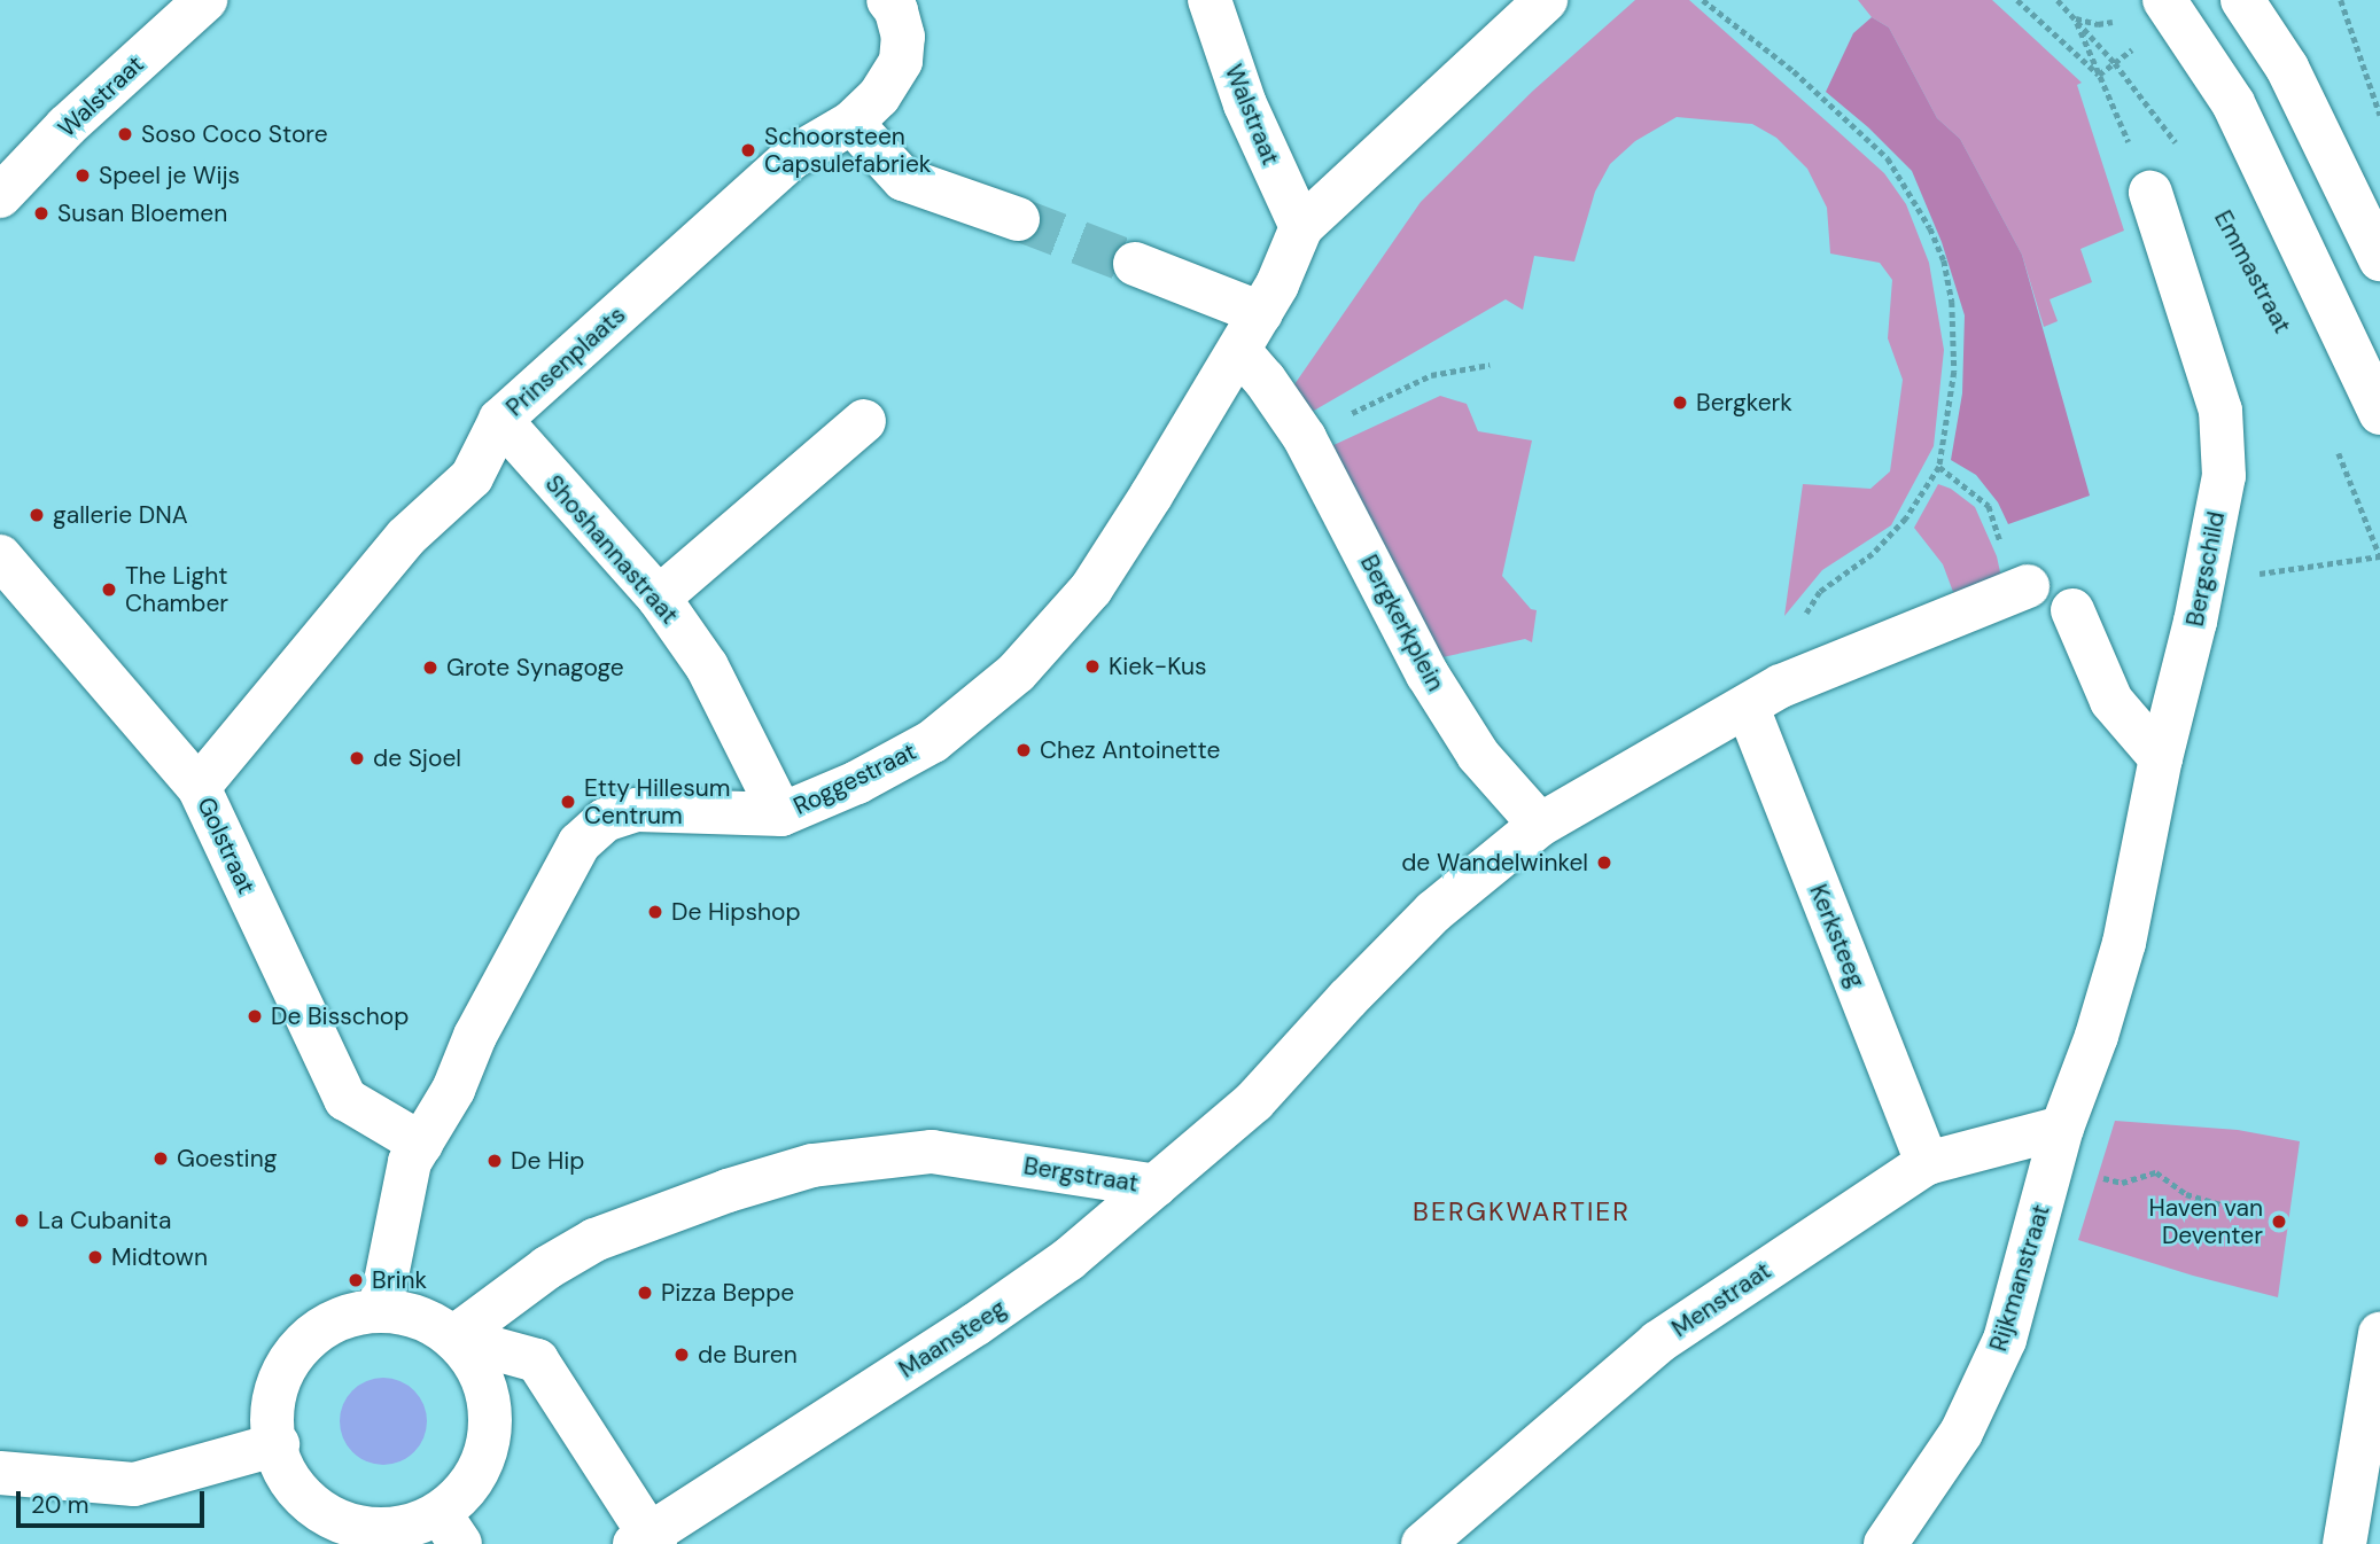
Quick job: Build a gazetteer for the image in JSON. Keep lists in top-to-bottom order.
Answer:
{
  "streets": {
    "street": [
      "Walstraat",
      "Prinsenplaats",
      "Shoshannastraat",
      "Bergschild",
      "Bergkerkplein",
      "Roggestraat",
      "Golstraat",
      "Kerksteeg",
      "Bergstraat",
      "Rijkmanstraat",
      "Menstraat",
      "Maansteeg"
    ]
  },
  "crossings": [
    ["Prinsenplaats", "Shoshannastraat"],
    ["Prinsenplaats", "Golstraat"],
    ["Shoshannastraat", "Roggestraat"],
    ["Bergschild", "Rijkmanstraat"],
    ["Bergschild", "Menstraat"],
    ["Bergkerkplein", "Roggestraat"],
    ["Bergkerkplein", "Bergstraat"],
    ["Roggestraat", "Golstraat"],
    ["Kerksteeg", "Menstraat"],
    ["Bergstraat", "Maansteeg"],
    ["Rijkmanstraat", "Menstraat"]
  ],
  "districts": ["BERGKWARTIER"],
  "places": [
    "Soso Coco Store",
    "Schoorsteen Capsulefabriek",
    "Speel je Wijs",
    "Susan Bloemen",
    "Bergkerk",
    "gallerie DNA",
    "The Light Chamber",
    "Kiek-Kus",
    "Grote Synagoge",
    "Chez Antoinette",
    "de Sjoel",
    "Etty Hillesum Centrum",
    "de Wandelwinkel",
    "De Hipshop",
    "De Bisschop",
    "Goesting",
    "De Hip",
    "La Cubanita",
    "Haven van Deventer",
    "Midtown",
    "Brink",
    "Pizza Beppe",
    "de Buren"
  ],
  "scale_bar": "20 m"
}
